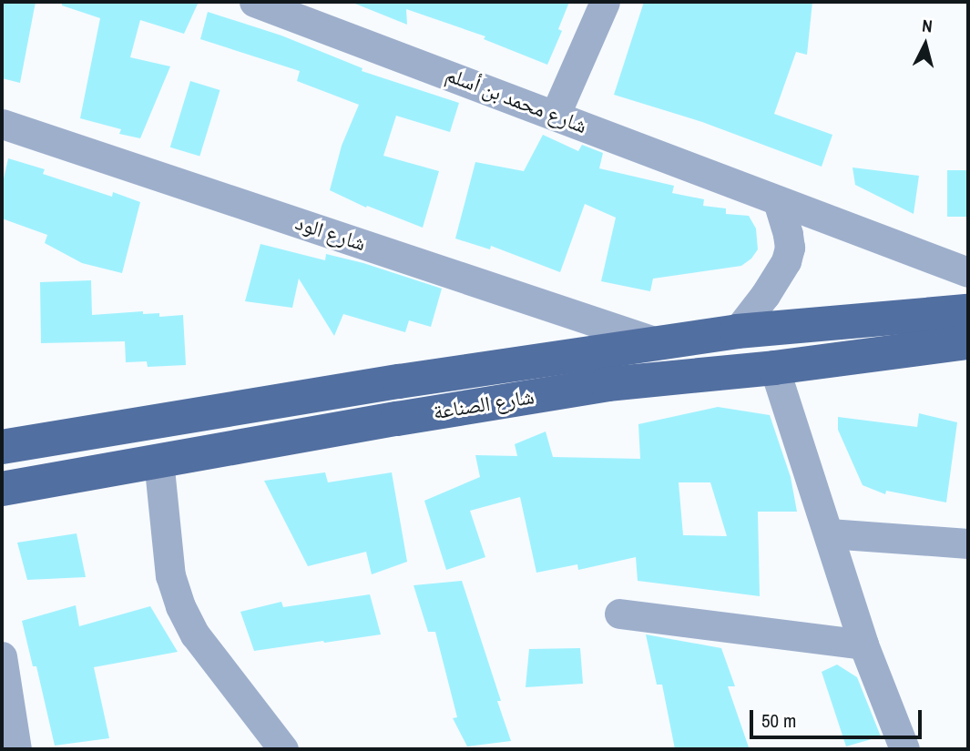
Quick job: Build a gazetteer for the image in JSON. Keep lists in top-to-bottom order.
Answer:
{
  "streets": {
    "main road": ["شارع الصناعة"],
    "street": ["شارع محمد بن أسلم", "شارع الود"]
  },
  "crossings": [
    ["شارع الود", "شارع الصناعة"]
  ],
  "scale_bar": "50 m",
  "north": "top"
}
